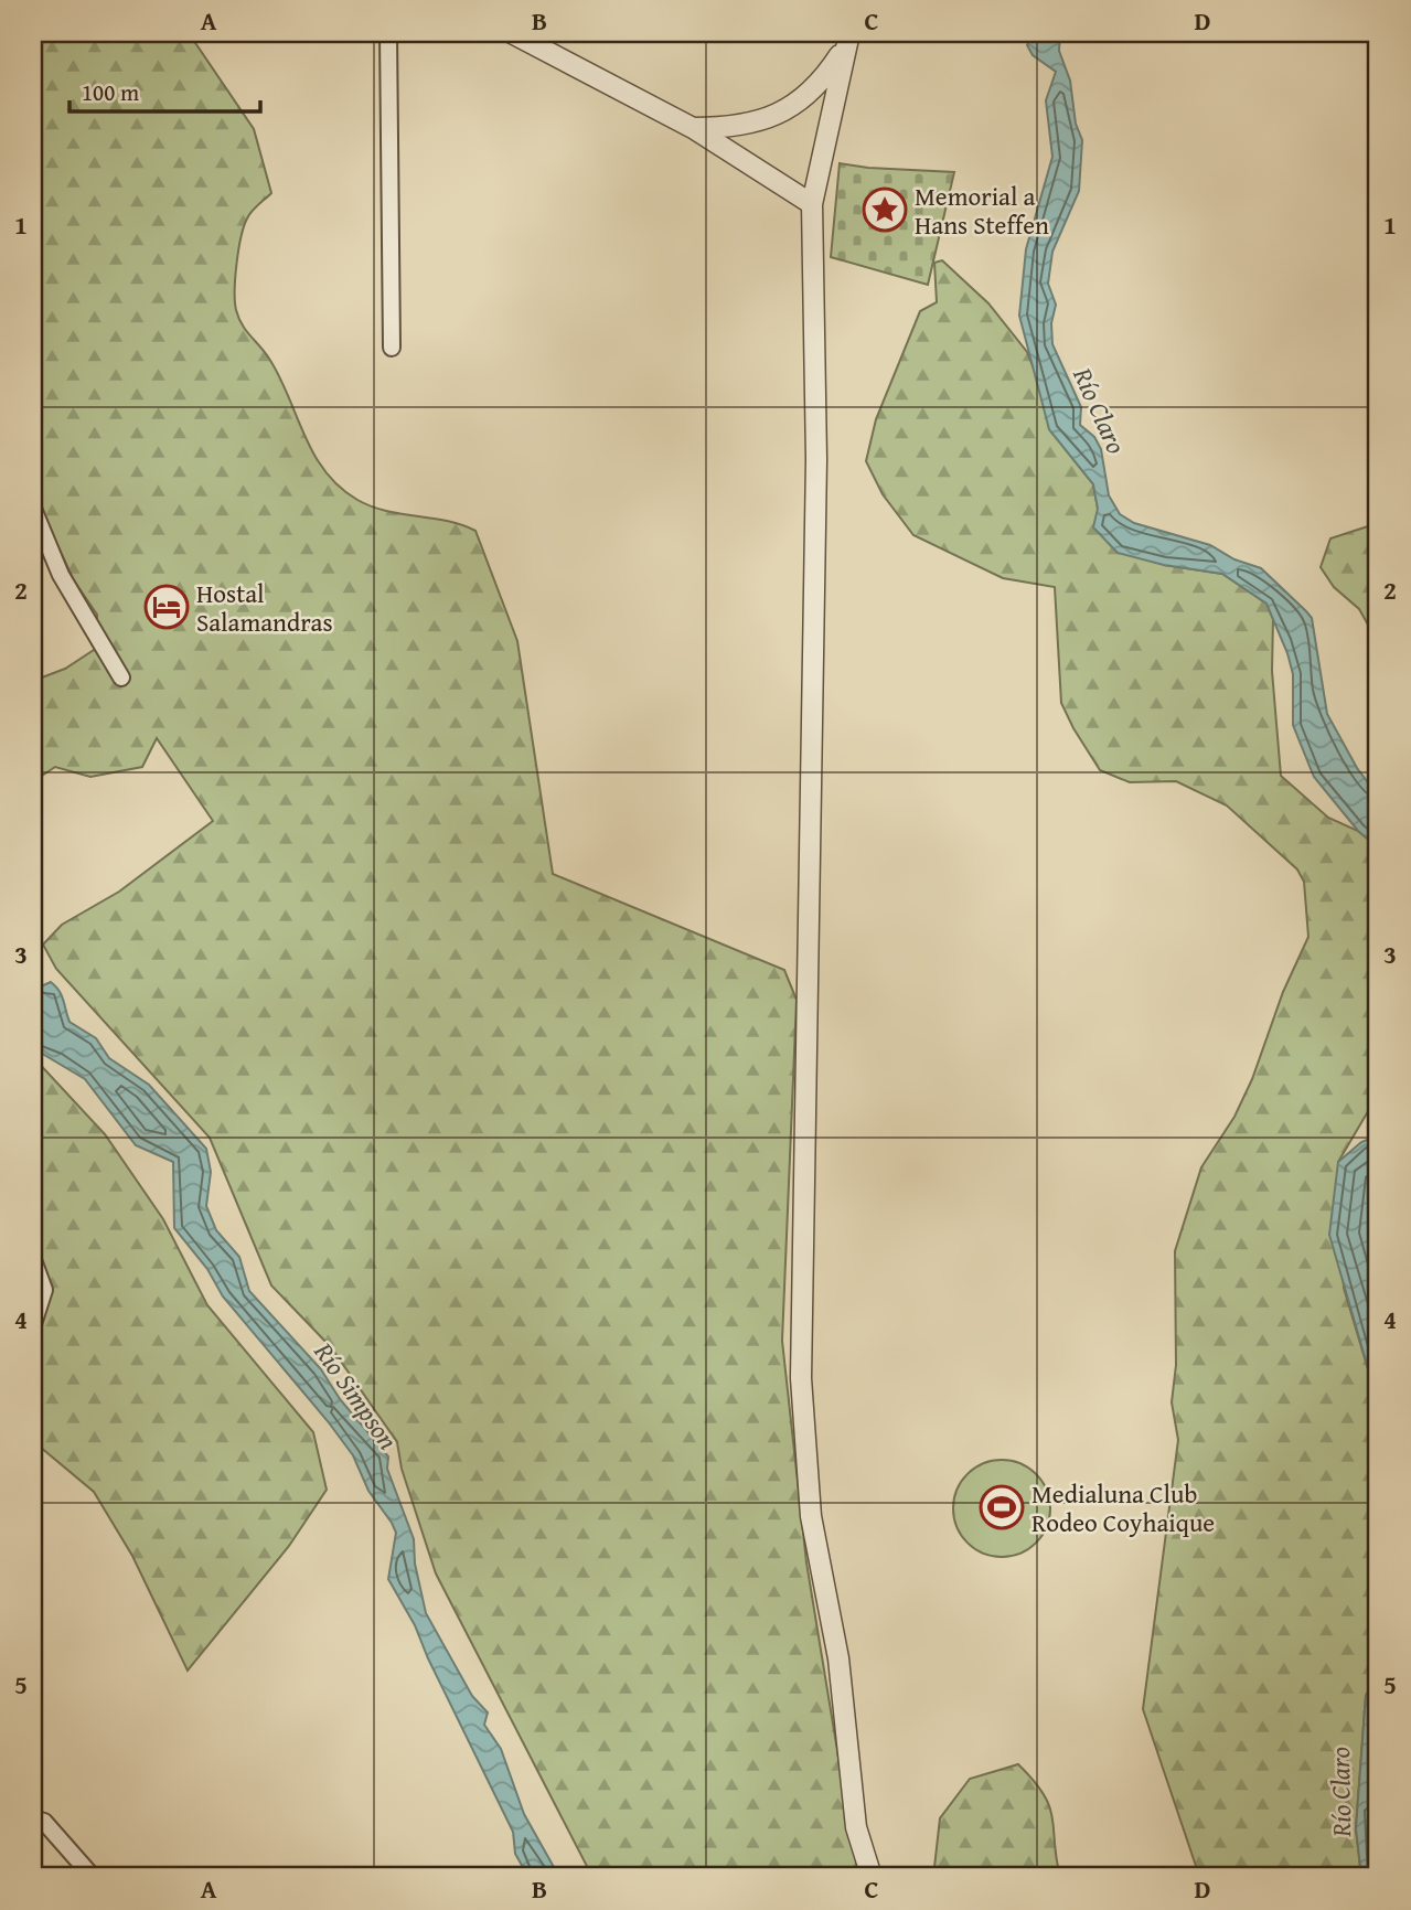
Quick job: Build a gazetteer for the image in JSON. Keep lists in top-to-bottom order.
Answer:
{
  "water": ["Río Claro", "Río Simpson"],
  "places": {
    "place": ["Memorial a Hans Steffen"],
    "hotel": ["Hostal Salamandras"],
    "sports": ["Medialuna Club Rodeo Coyhaique"]
  },
  "scale_bar": "100 m",
  "grid": {
    "columns": [
      "A",
      "B",
      "C",
      "D"
    ],
    "rows": [
      "1",
      "2",
      "3",
      "4",
      "5"
    ]
  }
}
